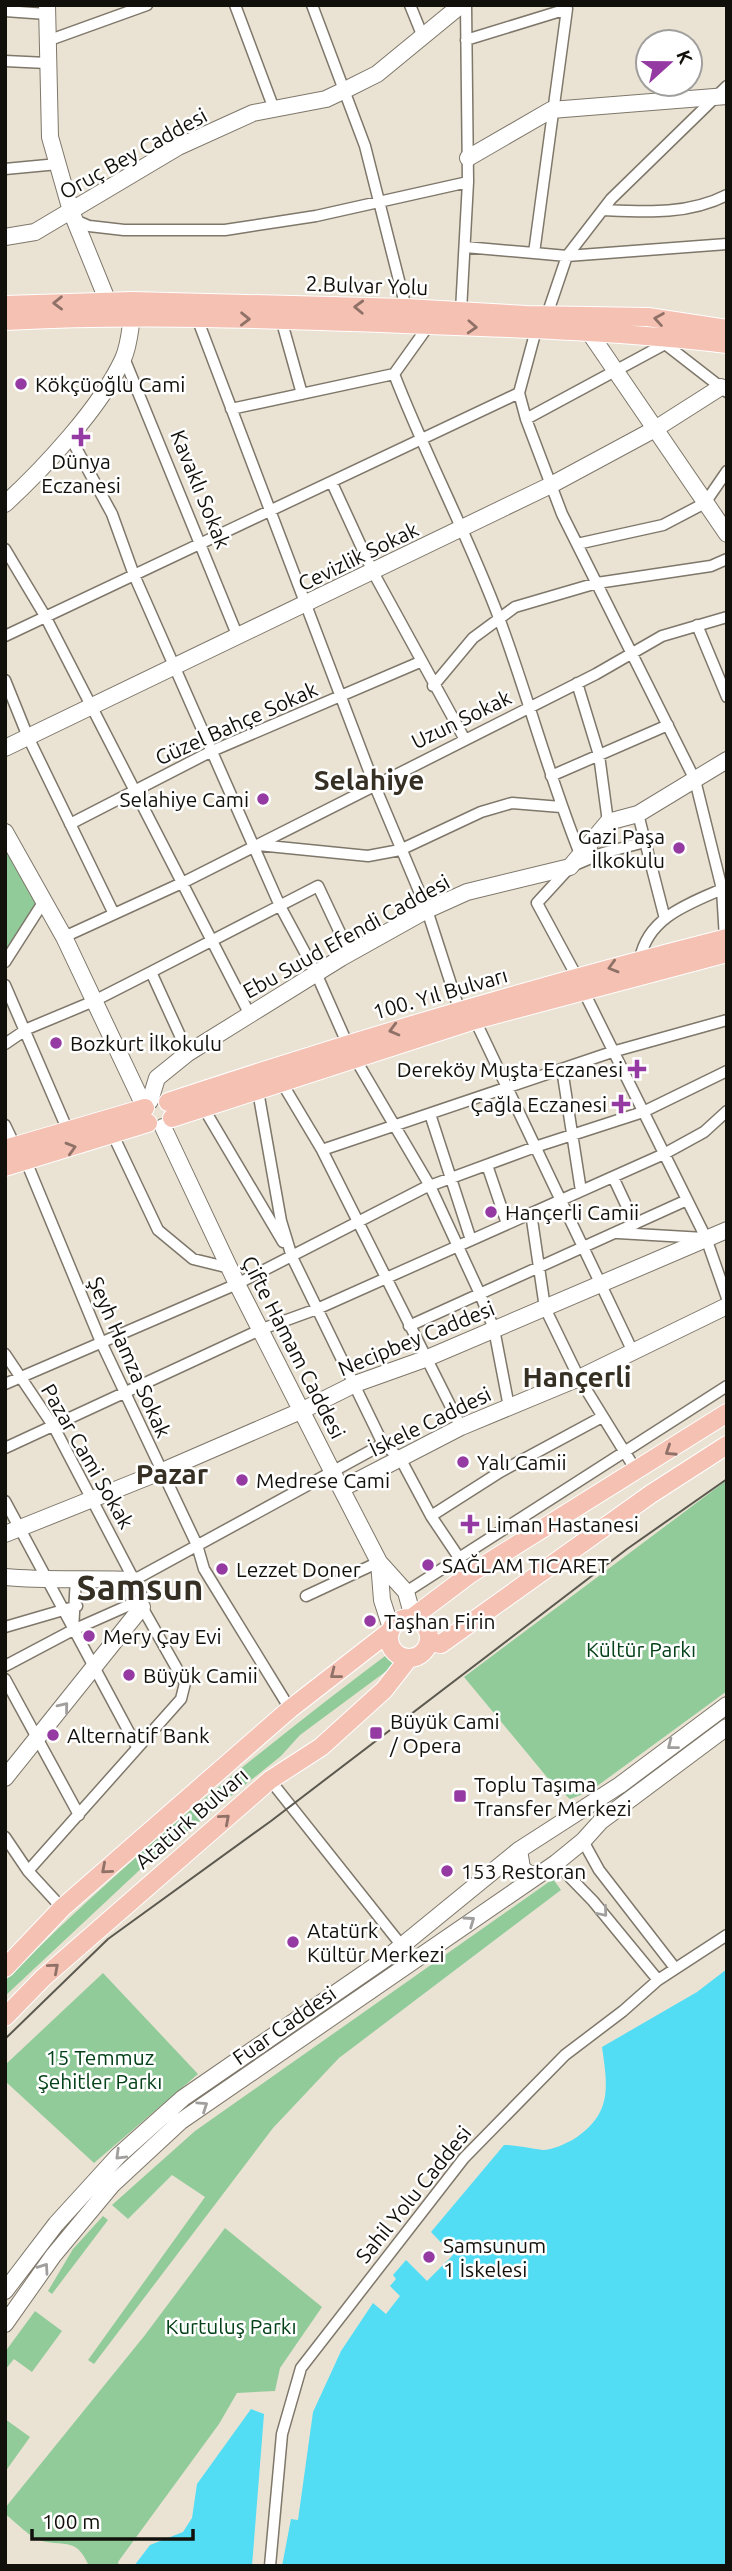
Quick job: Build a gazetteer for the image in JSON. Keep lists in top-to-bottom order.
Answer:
{
  "streets": {
    "main road": [
      "Oruç Bey Caddesi",
      "2.Bulvar Yolu",
      "Cevizlik Sokak",
      "Ebu Suud Efendi Caddesi",
      "100. Yıl Bulvarı",
      "Necipbey Caddesi",
      "Çifte Hamam Caddesi",
      "İskele Caddesi",
      "Atatürk Bulvarı",
      "Fuar Caddesi"
    ],
    "street": [
      "Kavaklı Sokak",
      "Uzun Sokak",
      "Güzel Bahçe Sokak",
      "Şeyh Hamza Sokak",
      "Pazar Cami Sokak",
      "Sahil Yolu Caddesi"
    ]
  },
  "crossings": [
    ["Kavaklı Sokak", "Cevizlik Sokak"],
    ["Uzun Sokak", "Çifte Hamam Caddesi"],
    ["Ebu Suud Efendi Caddesi", "100. Yıl Bulvarı"],
    ["Ebu Suud Efendi Caddesi", "Çifte Hamam Caddesi"],
    ["100. Yıl Bulvarı", "Çifte Hamam Caddesi"],
    ["100. Yıl Bulvarı", "Şeyh Hamza Sokak"],
    ["Necipbey Caddesi", "Çifte Hamam Caddesi"],
    ["Necipbey Caddesi", "Şeyh Hamza Sokak"],
    ["Necipbey Caddesi", "Pazar Cami Sokak"],
    ["Çifte Hamam Caddesi", "İskele Caddesi"],
    ["Çifte Hamam Caddesi", "Atatürk Bulvarı"],
    ["Şeyh Hamza Sokak", "Atatürk Bulvarı"]
  ],
  "districts": [
    "Selahiye",
    "Hançerli",
    "Pazar",
    "Samsun"
  ],
  "parks": ["Kültür Parkı", "15 Temmuz Şehitler Parkı", "Kurtuluş Parkı"],
  "places": {
    "other": [
      "Kökçüoğlu Cami",
      "Selahiye Cami",
      "Gazi Paşa İlkokulu",
      "Bozkurt İlkokulu",
      "Hançerli Camii",
      "Yalı Camii",
      "Medrese Cami",
      "SAĞLAM TICARET",
      "Lezzet Doner",
      "Taşhan Firin",
      "Mery Çay Evi",
      "Büyük Camii",
      "Alternatif Bank",
      "153 Restoran",
      "Atatürk Kültür Merkezi",
      "Samsunum 1 İskelesi"
    ],
    "health": [
      "Dünya Eczanesi",
      "Dereköy Muşta Eczanesi",
      "Çağla Eczanesi",
      "Liman Hastanesi"
    ],
    "transit": ["Büyük Cami / Opera", "Toplu Taşıma Transfer Merkezi"]
  },
  "scale_bar": "100 m",
  "north": "right"
}
